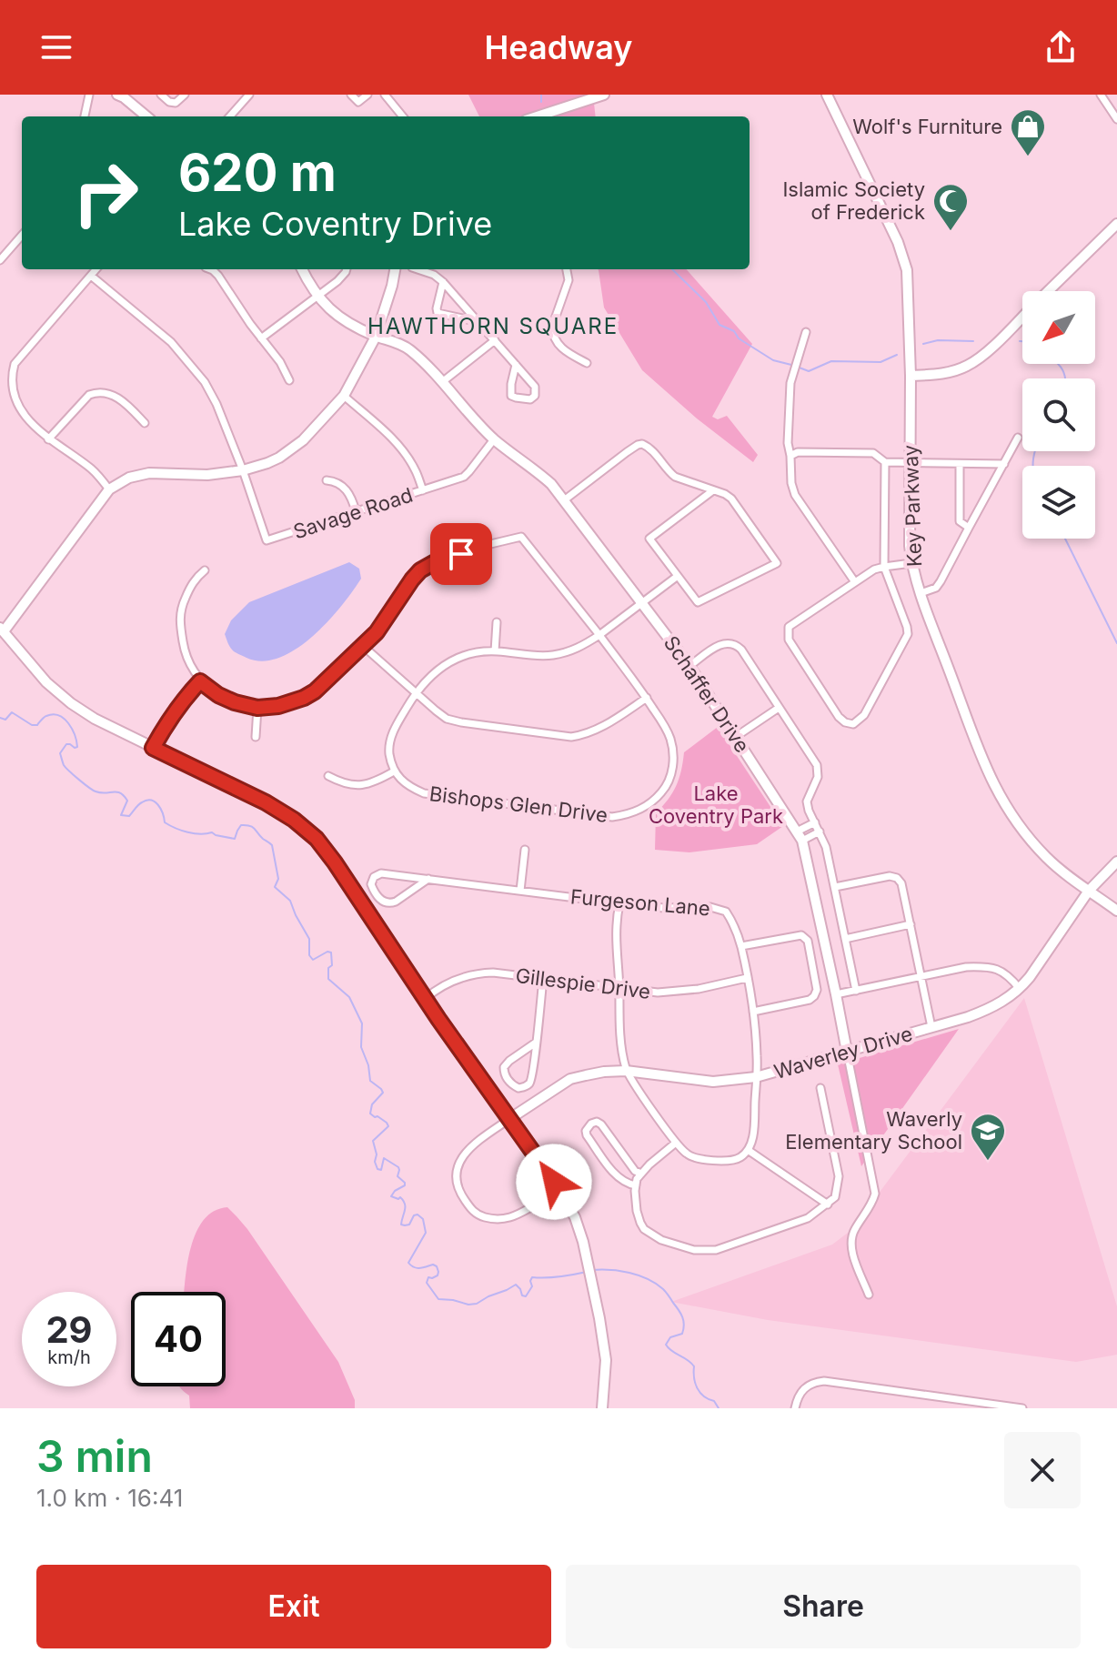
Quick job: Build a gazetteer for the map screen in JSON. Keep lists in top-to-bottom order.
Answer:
{
  "streets": {
    "street": [
      "Key Parkway",
      "Savage Road",
      "Schaffer Drive",
      "Bishops Glen Drive",
      "Furgeson Lane",
      "Gillespie Drive",
      "Waverley Drive"
    ]
  },
  "crossings": [
    ["Key Parkway", "Waverley Drive"],
    ["Savage Road", "Schaffer Drive"],
    ["Schaffer Drive", "Waverley Drive"],
    ["Furgeson Lane", "Gillespie Drive"],
    ["Furgeson Lane", "Waverley Drive"]
  ],
  "districts": ["HAWTHORN SQUARE"],
  "parks": ["Lake Coventry Park"],
  "places": {
    "shop": ["Wolf's Furniture"],
    "mosque": ["Islamic Society of Frederick"],
    "school or university": ["Waverly Elementary School"]
  },
  "north": "bottom left",
  "page": {
    "header": "Headway",
    "turn": ["620 m", "Lake Coventry Drive"],
    "speed": "29 km/h",
    "limit": "40",
    "heading": ["3 min", "1.0 km · 16:41"],
    "buttons": ["Exit", "Share"]
  }
}
